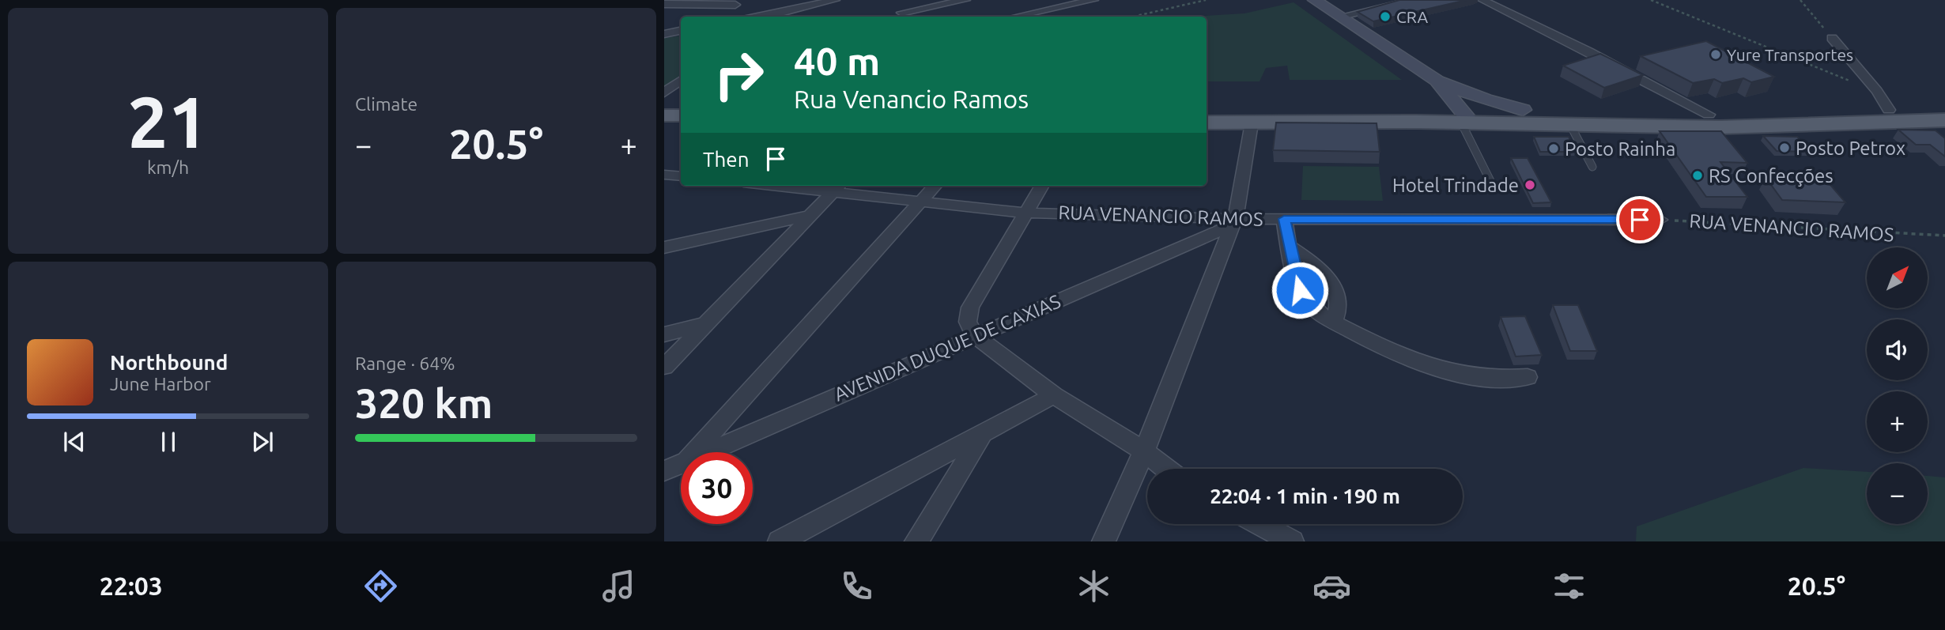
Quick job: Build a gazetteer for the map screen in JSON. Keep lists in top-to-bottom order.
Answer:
{
  "streets": {
    "street": ["RUA VENANCIO RAMOS", "AVENIDA DUQUE DE CAXIAS"]
  },
  "crossings": [
    ["RUA VENANCIO RAMOS", "AVENIDA DUQUE DE CAXIAS"]
  ],
  "places": [
    "CRA",
    "Yure Transportes",
    "Posto Petrox",
    "Posto Rainha",
    "RS Confecções",
    "Hotel Trindade"
  ],
  "north": "top right",
  "page": {
    "tile": [
      ["21", "km/h"],
      "Climate",
      ["Range · 64%", "320 km"]
    ],
    "turn": ["40 m", "Rua Venancio Ramos"],
    "heat": ["−", "20.5°", "+"],
    "then": "Then",
    "map_buttons": ["+", "−"],
    "song": ["Northbound", "June Harbor"],
    "limit": "30",
    "trip": "22:04 · 1 min · 190 m",
    "tabs": ["22:03", "20.5°"]
  }
}
